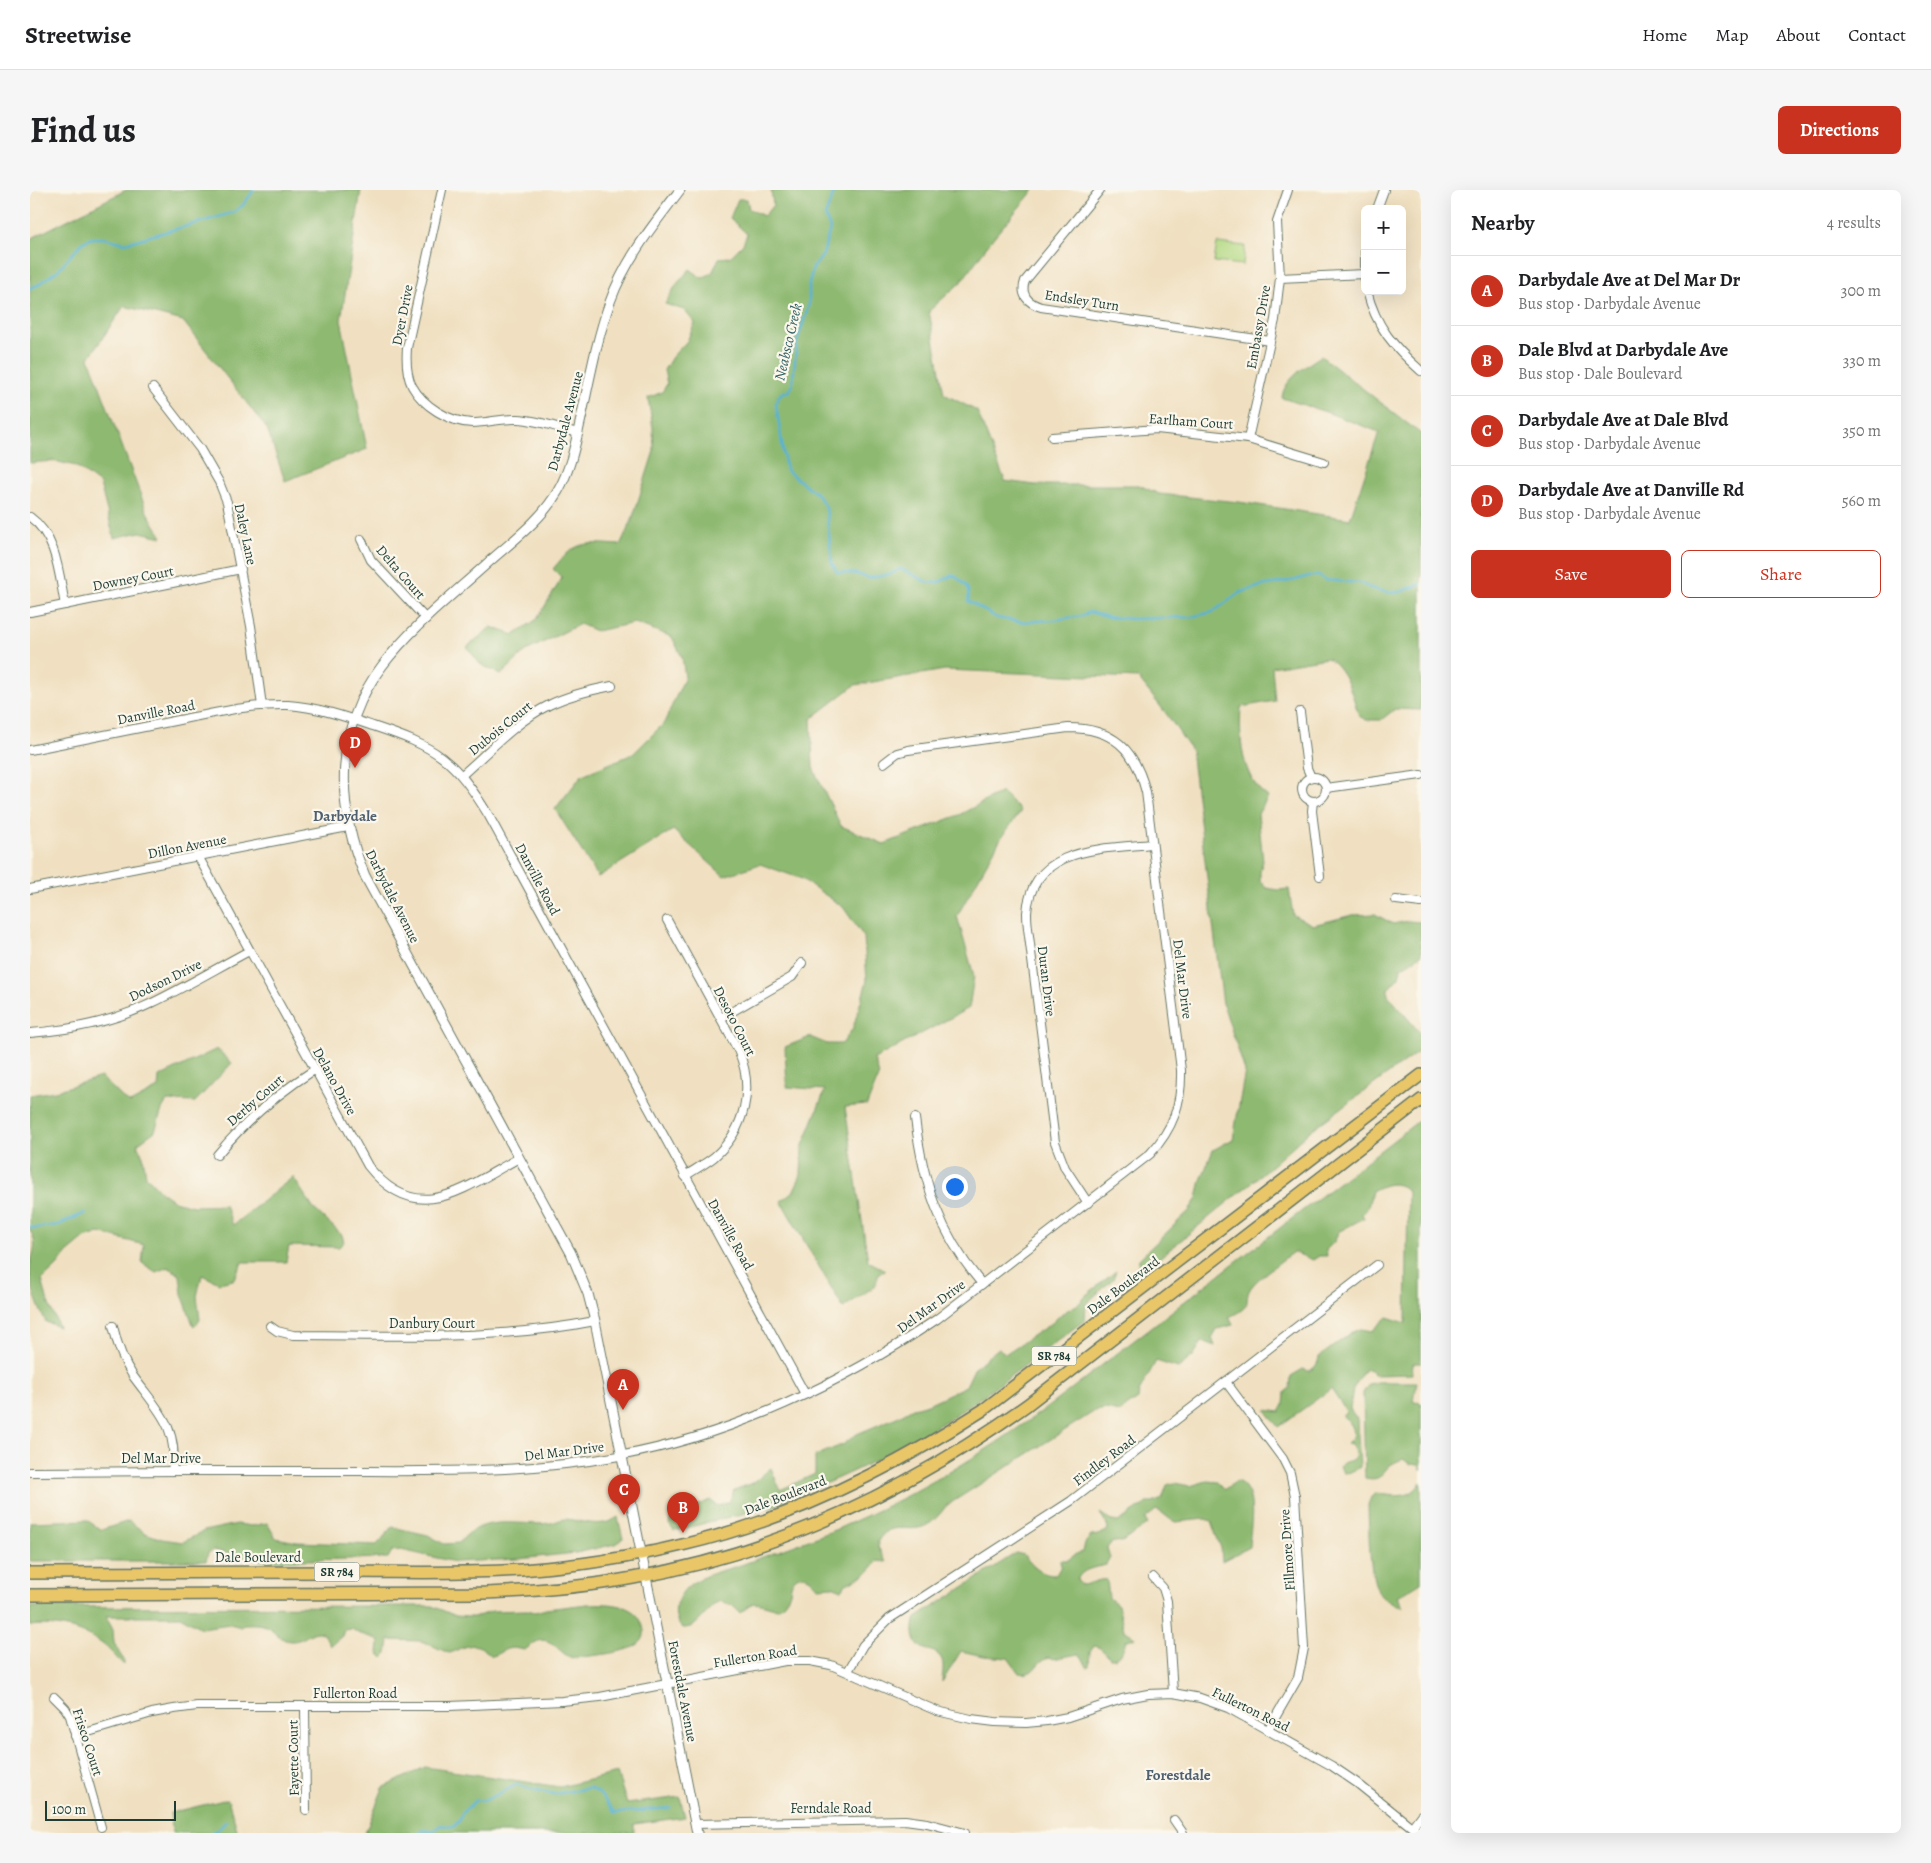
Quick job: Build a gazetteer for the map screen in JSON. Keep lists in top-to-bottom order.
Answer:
{
  "streets": {
    "main road": ["Dale Boulevard", "SR 784"],
    "street": [
      "Endsley Turn",
      "Dyer Drive",
      "Embassy Drive",
      "Darbydale Avenue",
      "Earlham Court",
      "Daley Lane",
      "Delta Court",
      "Downey Court",
      "Danville Road",
      "Dubois Court",
      "Dillon Avenue",
      "Del Mar Drive",
      "Dodson Drive",
      "Duran Drive",
      "Desoto Court",
      "Delano Drive",
      "Derby Court",
      "Danbury Court",
      "Findley Road",
      "Fillmore Drive",
      "Fullerton Road",
      "Forestdale Avenue",
      "Frisco Court",
      "Fayette Court",
      "Ferndale Road"
    ]
  },
  "crossings": [
    ["Endsley Turn", "Embassy Drive"],
    ["Dyer Drive", "Darbydale Avenue"],
    ["Embassy Drive", "Earlham Court"],
    ["Darbydale Avenue", "Delta Court"],
    ["Darbydale Avenue", "Danville Road"],
    ["Darbydale Avenue", "Dillon Avenue"],
    ["Darbydale Avenue", "Del Mar Drive"],
    ["Darbydale Avenue", "Delano Drive"],
    ["Darbydale Avenue", "Dale Boulevard"],
    ["Darbydale Avenue", "Danbury Court"],
    ["Darbydale Avenue", "Forestdale Avenue"],
    ["Daley Lane", "Downey Court"],
    ["Daley Lane", "Danville Road"],
    ["Danville Road", "Dubois Court"],
    ["Danville Road", "Del Mar Drive"],
    ["Danville Road", "Desoto Court"],
    ["Dillon Avenue", "Delano Drive"],
    ["Del Mar Drive", "Duran Drive"],
    ["Dodson Drive", "Delano Drive"],
    ["Delano Drive", "Derby Court"],
    ["Dale Boulevard", "Forestdale Avenue"],
    ["SR 784", "Forestdale Avenue"],
    ["Findley Road", "Fillmore Drive"],
    ["Findley Road", "Fullerton Road"],
    ["Fillmore Drive", "Fullerton Road"],
    ["Fullerton Road", "Forestdale Avenue"],
    ["Fullerton Road", "Frisco Court"],
    ["Fullerton Road", "Fayette Court"],
    ["Forestdale Avenue", "Ferndale Road"]
  ],
  "districts": ["Darbydale", "Forestdale"],
  "water": ["Neabsco Creek"],
  "scale_bar": "100 m",
  "page": {
    "header": "Streetwise",
    "nav": [
      "Home",
      "Map",
      "About",
      "Contact"
    ],
    "title": "Find us",
    "buttons": [
      "Directions",
      ["Save", "Share"]
    ],
    "heading": ["Nearby", "4 results"],
    "map_buttons": ["+", "−"],
    "list": [
      {
        "mark": "A",
        "name": "Darbydale Ave at Del Mar Dr",
        "note": "Bus stop · Darbydale Avenue",
        "value": "300 m"
      },
      {
        "mark": "B",
        "name": "Dale Blvd at Darbydale Ave",
        "note": "Bus stop · Dale Boulevard",
        "value": "330 m"
      },
      {
        "mark": "C",
        "name": "Darbydale Ave at Dale Blvd",
        "note": "Bus stop · Darbydale Avenue",
        "value": "350 m"
      },
      {
        "mark": "D",
        "name": "Darbydale Ave at Danville Rd",
        "note": "Bus stop · Darbydale Avenue",
        "value": "560 m"
      }
    ],
    "pins": [
      "D",
      "A",
      "C",
      "B"
    ],
    "scale": "100 m"
  }
}
